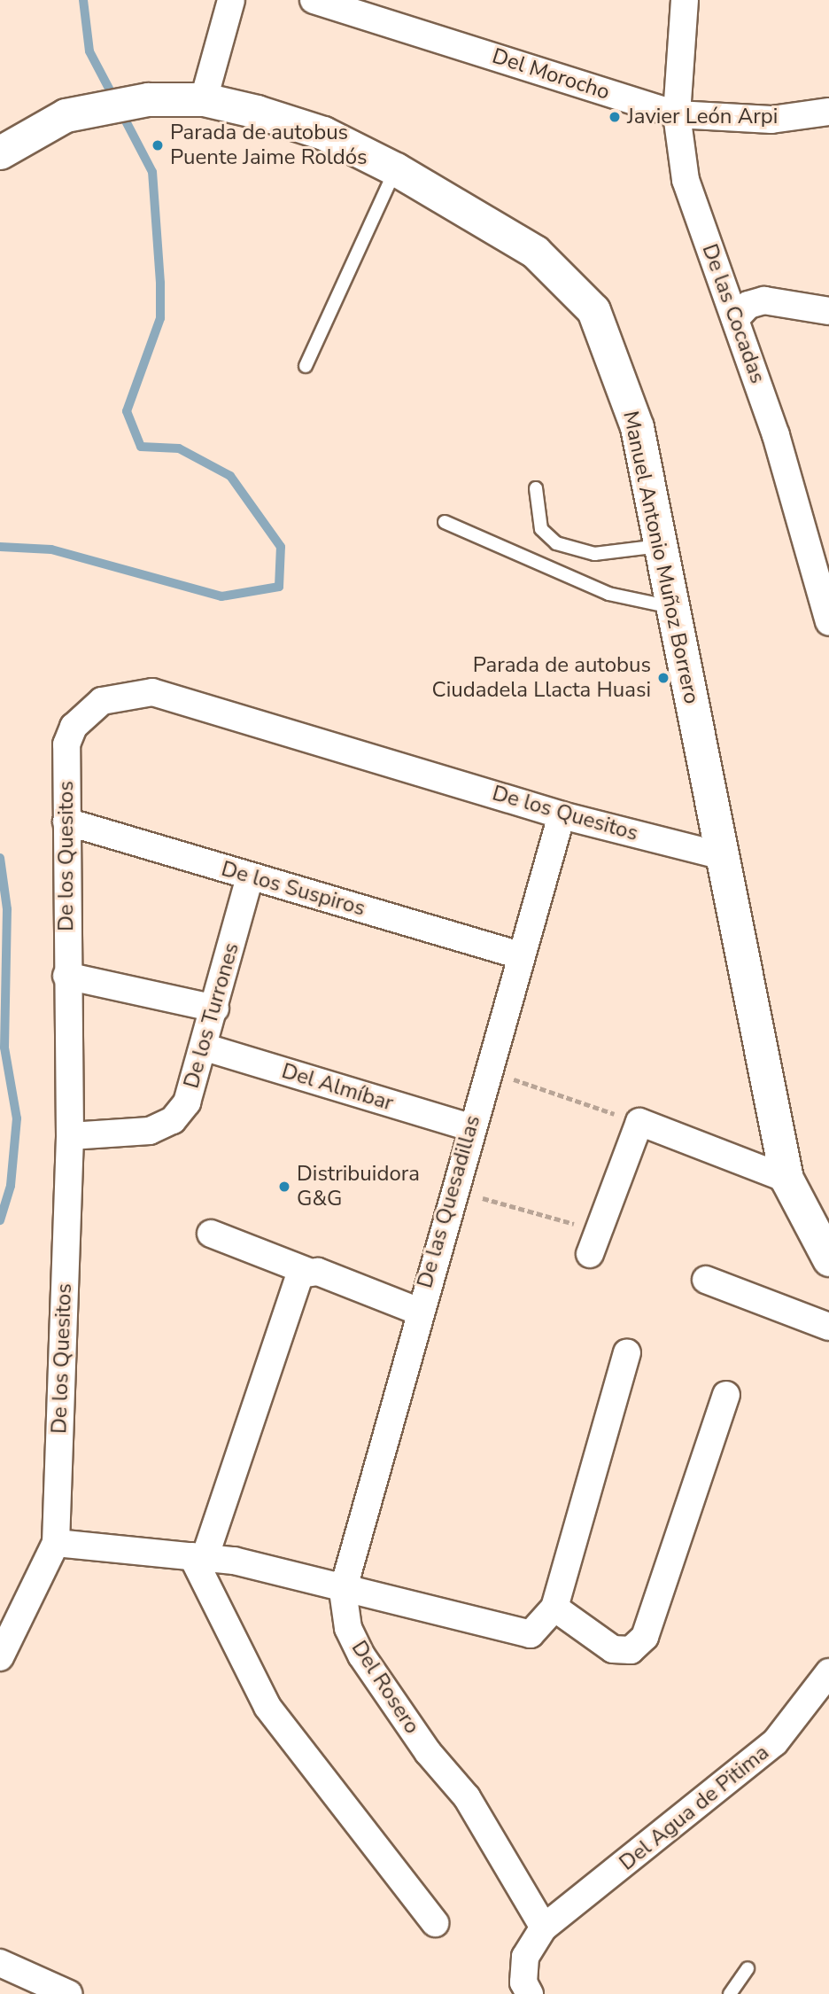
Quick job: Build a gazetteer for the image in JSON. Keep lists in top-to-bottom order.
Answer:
{
  "streets": {
    "street": [
      "Del Morocho",
      "De las Cocadas",
      "Manuel Antonio Muñoz Borrero",
      "De los Quesitos",
      "De los Suspiros",
      "De los Turrones",
      "Del Almíbar",
      "De las Quesadillas",
      "Del Rosero",
      "Del Agua de Pitima"
    ]
  },
  "crossings": [
    ["Del Morocho", "De las Cocadas"],
    ["Manuel Antonio Muñoz Borrero", "De los Quesitos"],
    ["De los Quesitos", "De los Suspiros"],
    ["De los Quesitos", "De los Turrones"],
    ["De los Quesitos", "De las Quesadillas"],
    ["De los Suspiros", "De los Turrones"],
    ["De los Suspiros", "De las Quesadillas"],
    ["De los Turrones", "Del Almíbar"],
    ["Del Almíbar", "De las Quesadillas"],
    ["De las Quesadillas", "Del Rosero"],
    ["Del Rosero", "Del Agua de Pitima"]
  ],
  "places": [
    "Javier León Arpi",
    "Parada de autobus Puente Jaime Roldós",
    "Parada de autobus Ciudadela Llacta Huasi",
    "Distribuidora G&G"
  ]
}
